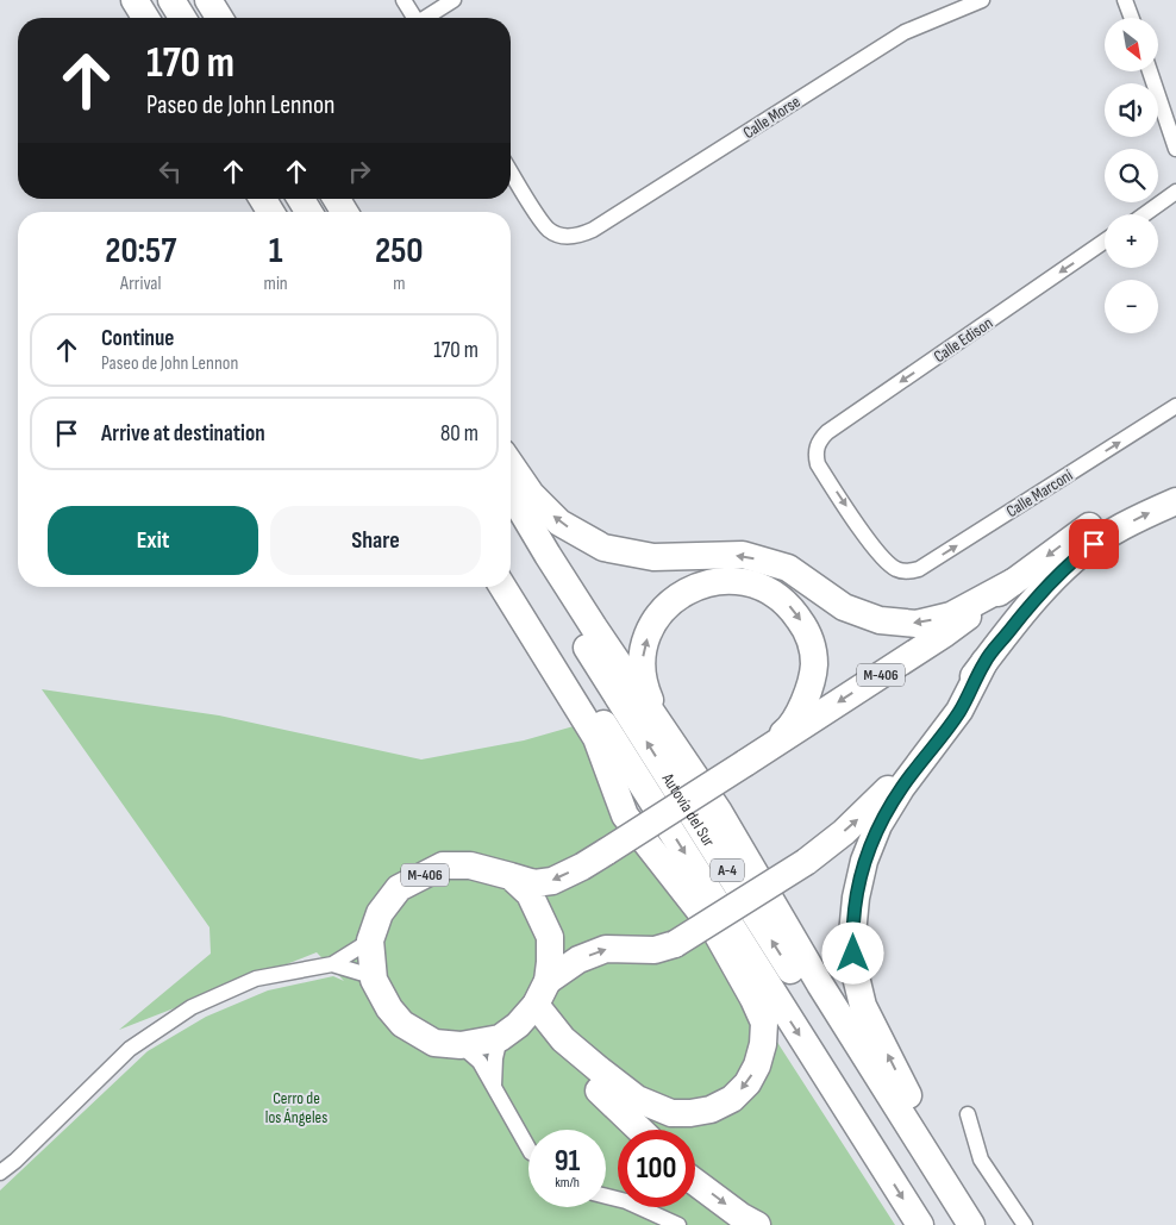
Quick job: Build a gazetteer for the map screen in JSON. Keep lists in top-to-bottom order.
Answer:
{
  "streets": {
    "highway": ["M-406", "Autovía del Sur", "A-4"],
    "street": ["Calle Morse", "Calle Edison", "Calle Marconi"]
  },
  "crossings": [
    ["Calle Edison", "Calle Marconi"]
  ],
  "one_way": ["Calle Marconi"],
  "parks": ["Cerro de los Ángeles"],
  "north": "bottom right",
  "page": {
    "map_buttons": ["+", "−"],
    "turn": ["170 m", "Paseo de John Lennon"],
    "eta": [
      "20:57",
      "Arrival",
      "1",
      "min",
      "250",
      "m"
    ],
    "list": [
      {
        "name": "Continue",
        "note": "Paseo de John Lennon",
        "value": "170 m"
      },
      {
        "name": "Arrive at destination",
        "value": "80 m"
      }
    ],
    "buttons": ["Exit", "Share"],
    "speed": "91 km/h",
    "limit": "100"
  }
}
